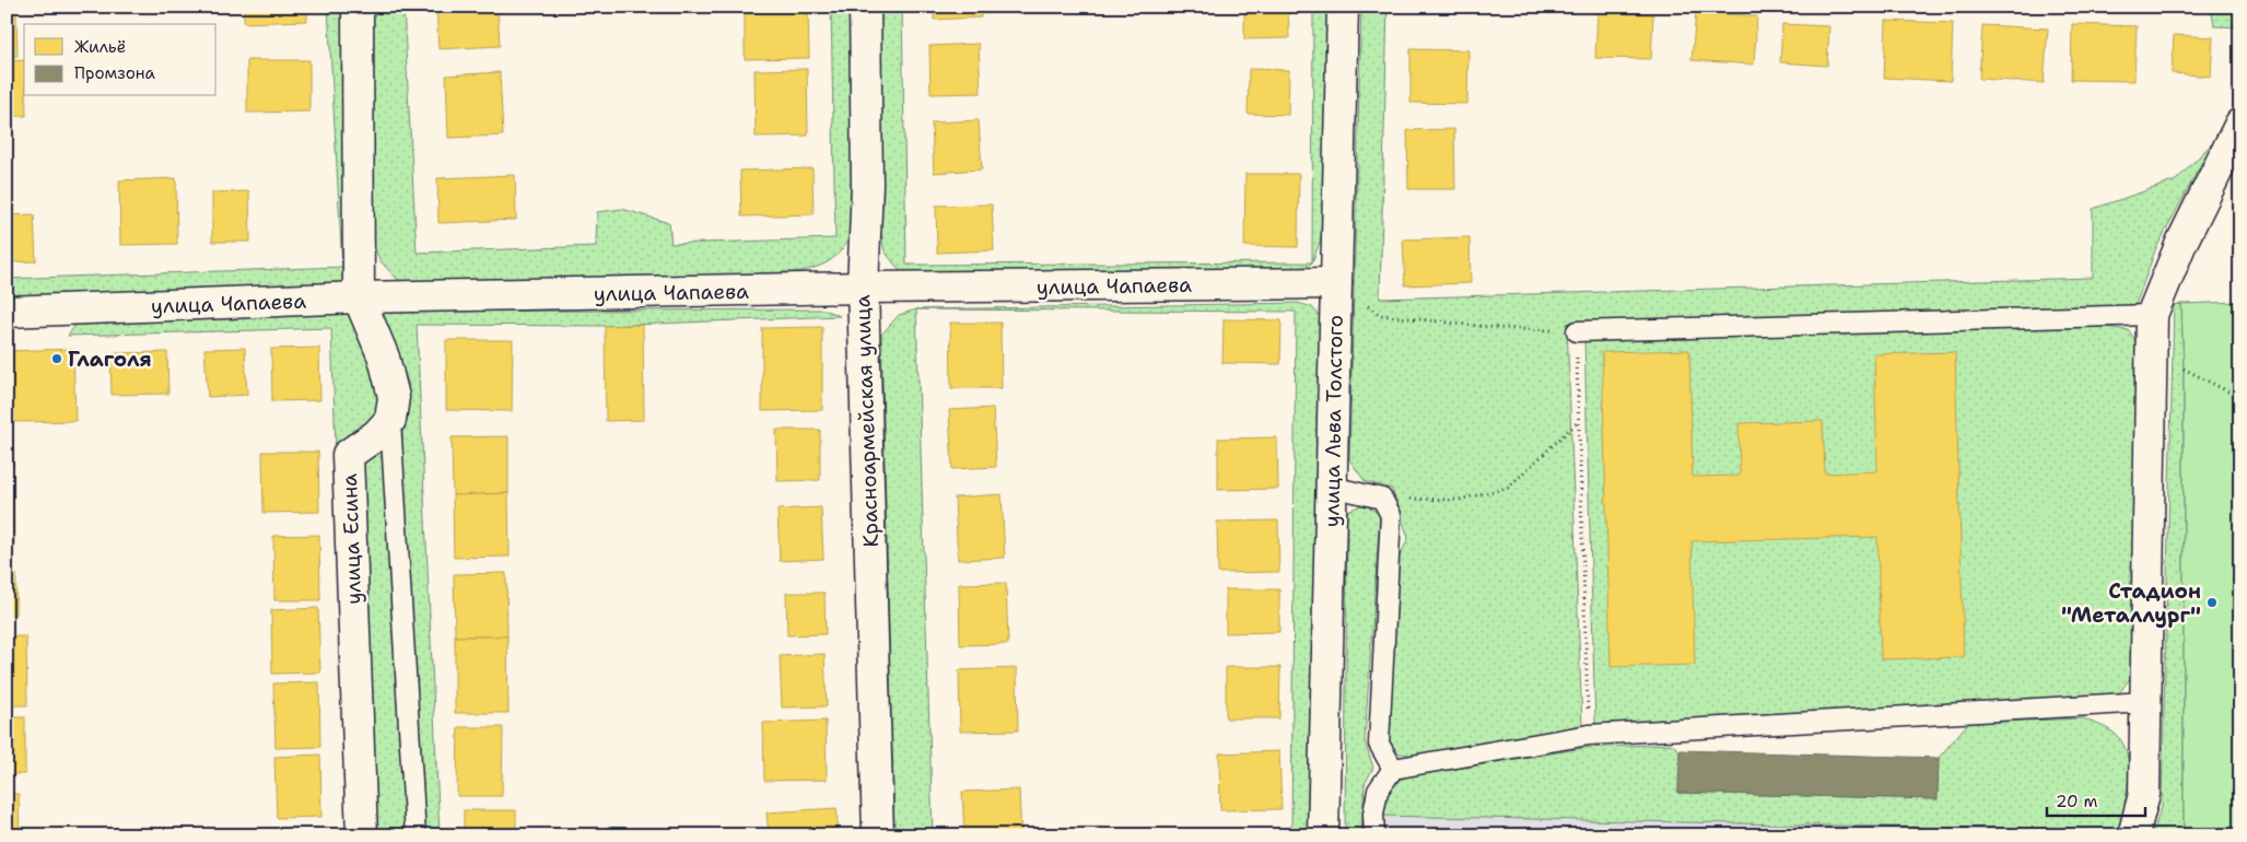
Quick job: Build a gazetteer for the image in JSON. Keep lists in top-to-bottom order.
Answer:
{
  "streets": {
    "street": [
      "улица Чапаева",
      "Красноармейская улица",
      "улица Льва Толстого",
      "улица Есина"
    ]
  },
  "crossings": [
    ["улица Чапаева", "Красноармейская улица"],
    ["улица Чапаева", "улица Льва Толстого"]
  ],
  "places": ["Глаголя", "Стадион \"Металлург\""],
  "legend": ["Жильё", "Промзона"],
  "scale_bar": "20 m"
}
